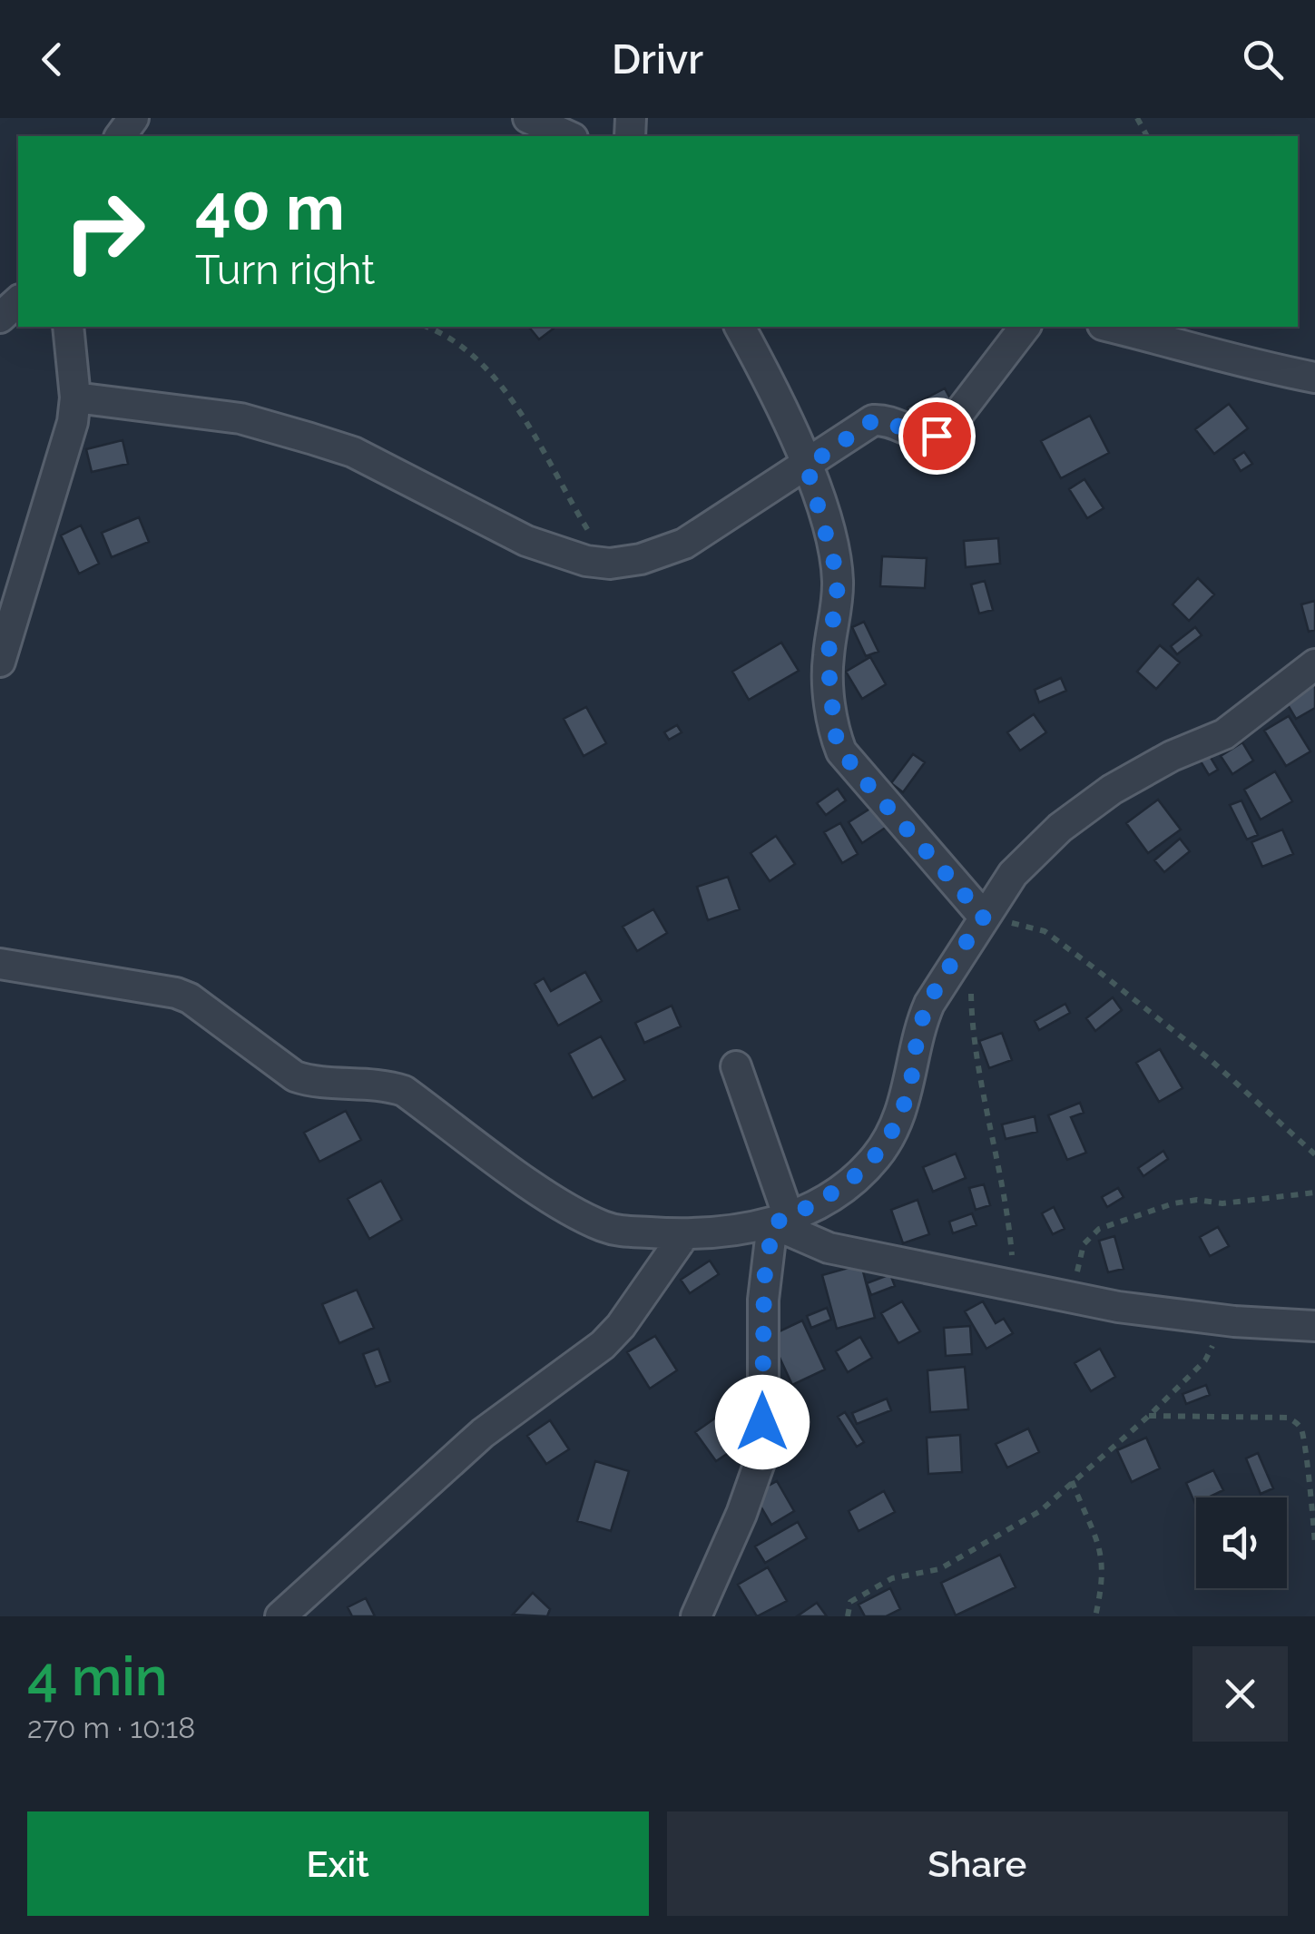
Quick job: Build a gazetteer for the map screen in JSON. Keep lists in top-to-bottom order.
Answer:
{
  "page": {
    "header": "Drivr",
    "turn": ["40 m", "Turn right"],
    "heading": ["4 min", "270 m · 10:18"],
    "buttons": ["Exit", "Share"]
  }
}
